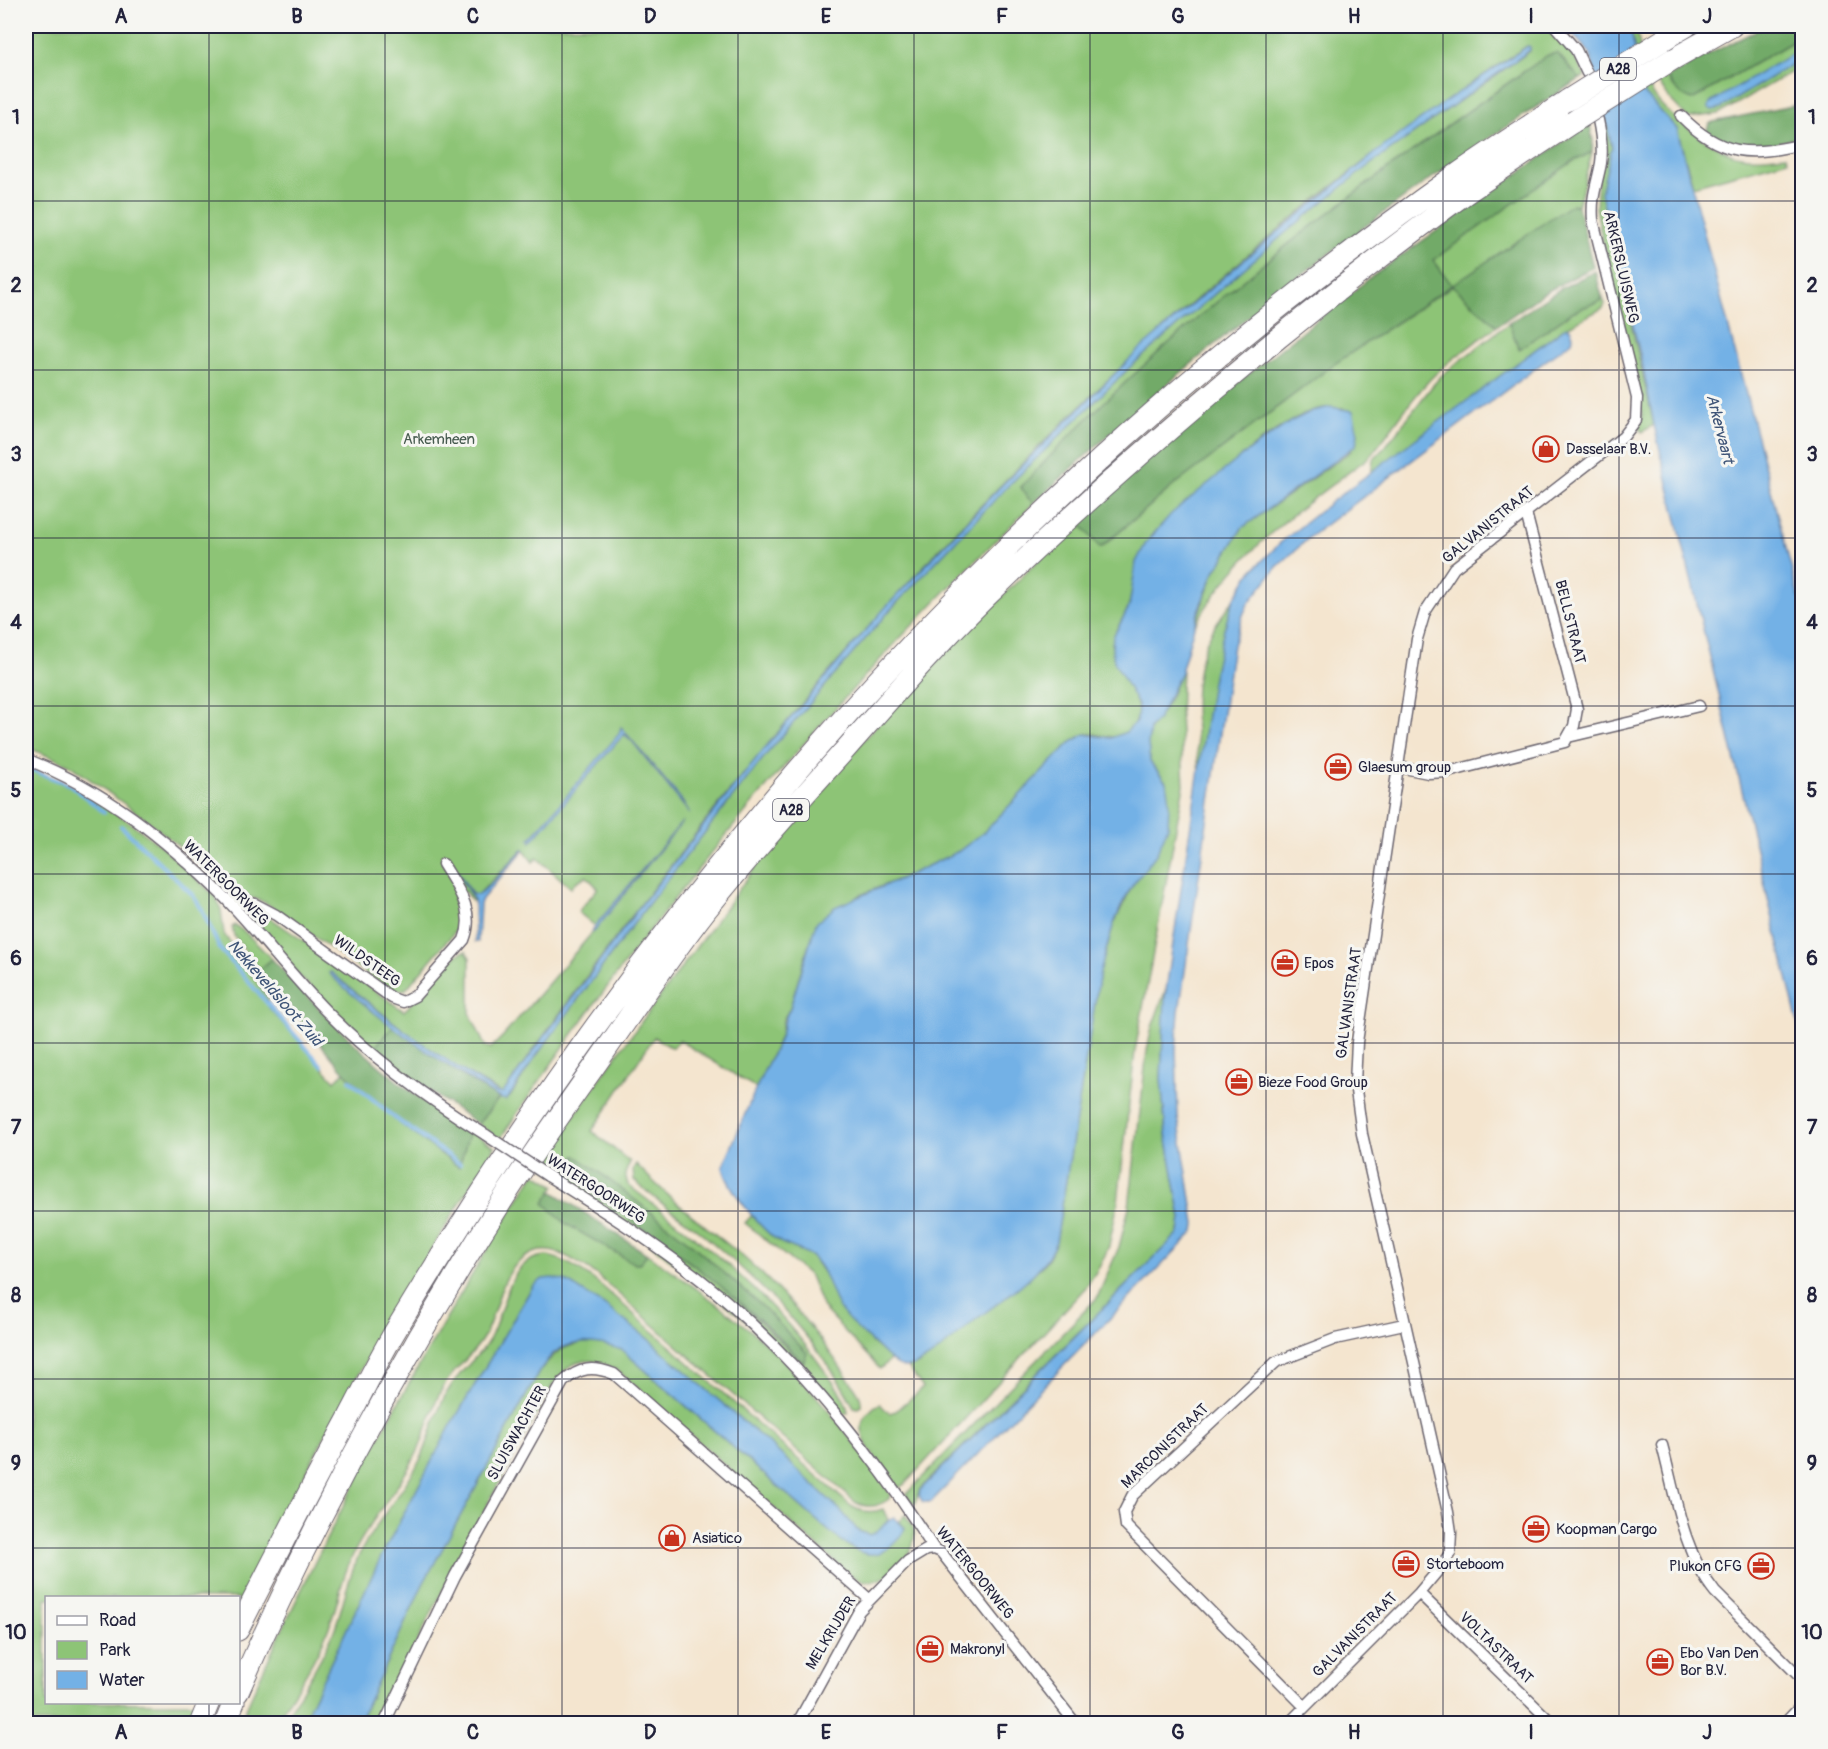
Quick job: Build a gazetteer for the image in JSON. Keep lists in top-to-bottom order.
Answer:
{
  "streets": {
    "highway": ["A28"],
    "street": [
      "ARKERSLUISWEG",
      "GALVANISTRAAT",
      "BELLSTRAAT",
      "WATERGOORWEG",
      "WILDSTEEG",
      "SLUISWACHTER",
      "MARCONISTRAAT",
      "MELKRIJDER",
      "VOLTASTRAAT"
    ]
  },
  "crossings": [
    ["ARKERSLUISWEG", "GALVANISTRAAT"],
    ["GALVANISTRAAT", "BELLSTRAAT"],
    ["GALVANISTRAAT", "MARCONISTRAAT"],
    ["GALVANISTRAAT", "VOLTASTRAAT"],
    ["WATERGOORWEG", "WILDSTEEG"],
    ["WATERGOORWEG", "MELKRIJDER"],
    ["SLUISWACHTER", "MELKRIJDER"]
  ],
  "water": ["Arkervaart", "Nekkeveldsloot Zuid"],
  "parks": ["Arkemheen"],
  "places": {
    "shop": ["Dasselaar B.V.", "Asiatico"],
    "office": [
      "Glaesum group",
      "Epos",
      "Bieze Food Group",
      "Koopman Cargo",
      "Storteboom",
      "Plukon CFG",
      "Makronyl",
      "Ebo Van Den Bor B.V."
    ]
  },
  "legend": ["Road", "Park", "Water"],
  "grid": {
    "columns": [
      "A",
      "B",
      "C",
      "D",
      "E",
      "F",
      "G",
      "H",
      "I",
      "J"
    ],
    "rows": [
      "1",
      "2",
      "3",
      "4",
      "5",
      "6",
      "7",
      "8",
      "9",
      "10"
    ]
  }
}
